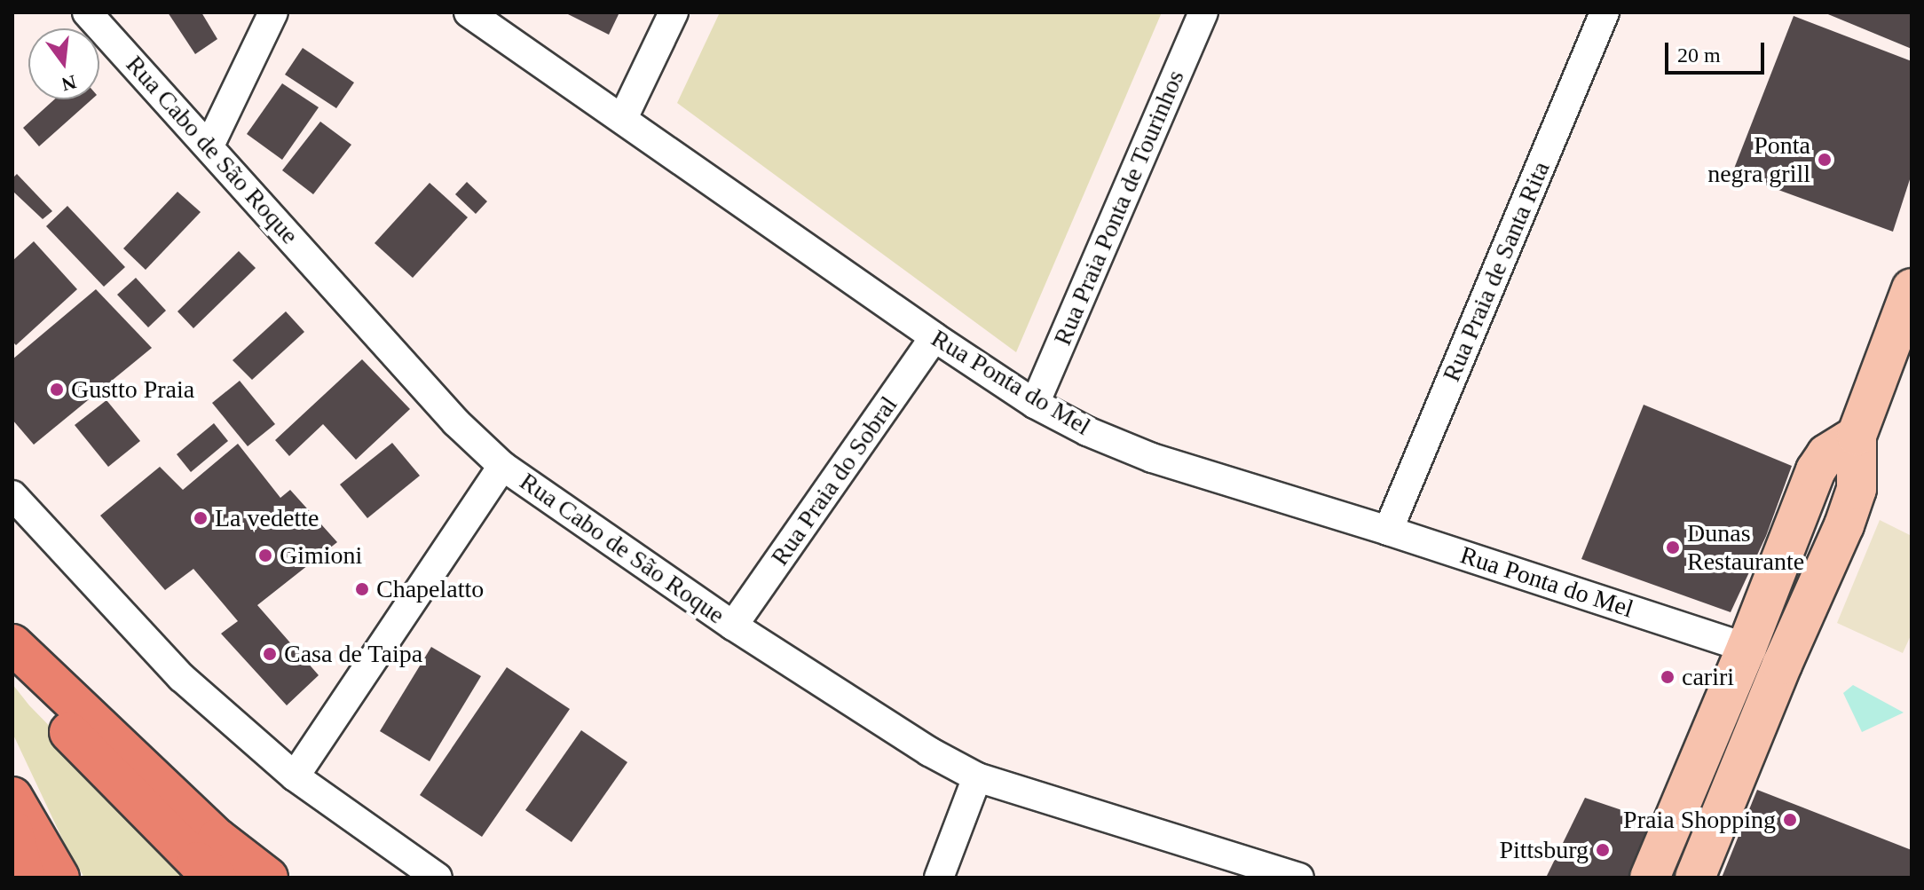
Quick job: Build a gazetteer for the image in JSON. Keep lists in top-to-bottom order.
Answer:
{
  "streets": {
    "street": [
      "Rua Cabo de São Roque",
      "Rua Praia Ponta de Tourinhos",
      "Rua Praia de Santa Rita",
      "Rua Ponta do Mel",
      "Rua Praia do Sobral"
    ]
  },
  "crossings": [
    ["Rua Cabo de São Roque", "Rua Praia do Sobral"],
    ["Rua Praia Ponta de Tourinhos", "Rua Ponta do Mel"],
    ["Rua Praia de Santa Rita", "Rua Ponta do Mel"],
    ["Rua Ponta do Mel", "Rua Praia do Sobral"]
  ],
  "places": [
    "Ponta negra grill",
    "Gustto Praia",
    "La vedette",
    "Dunas Restaurante",
    "Gimioni",
    "Chapelatto",
    "Casa de Taipa",
    "cariri",
    "Praia Shopping",
    "Pittsburg"
  ],
  "scale_bar": "20 m",
  "north": "bottom"
}
